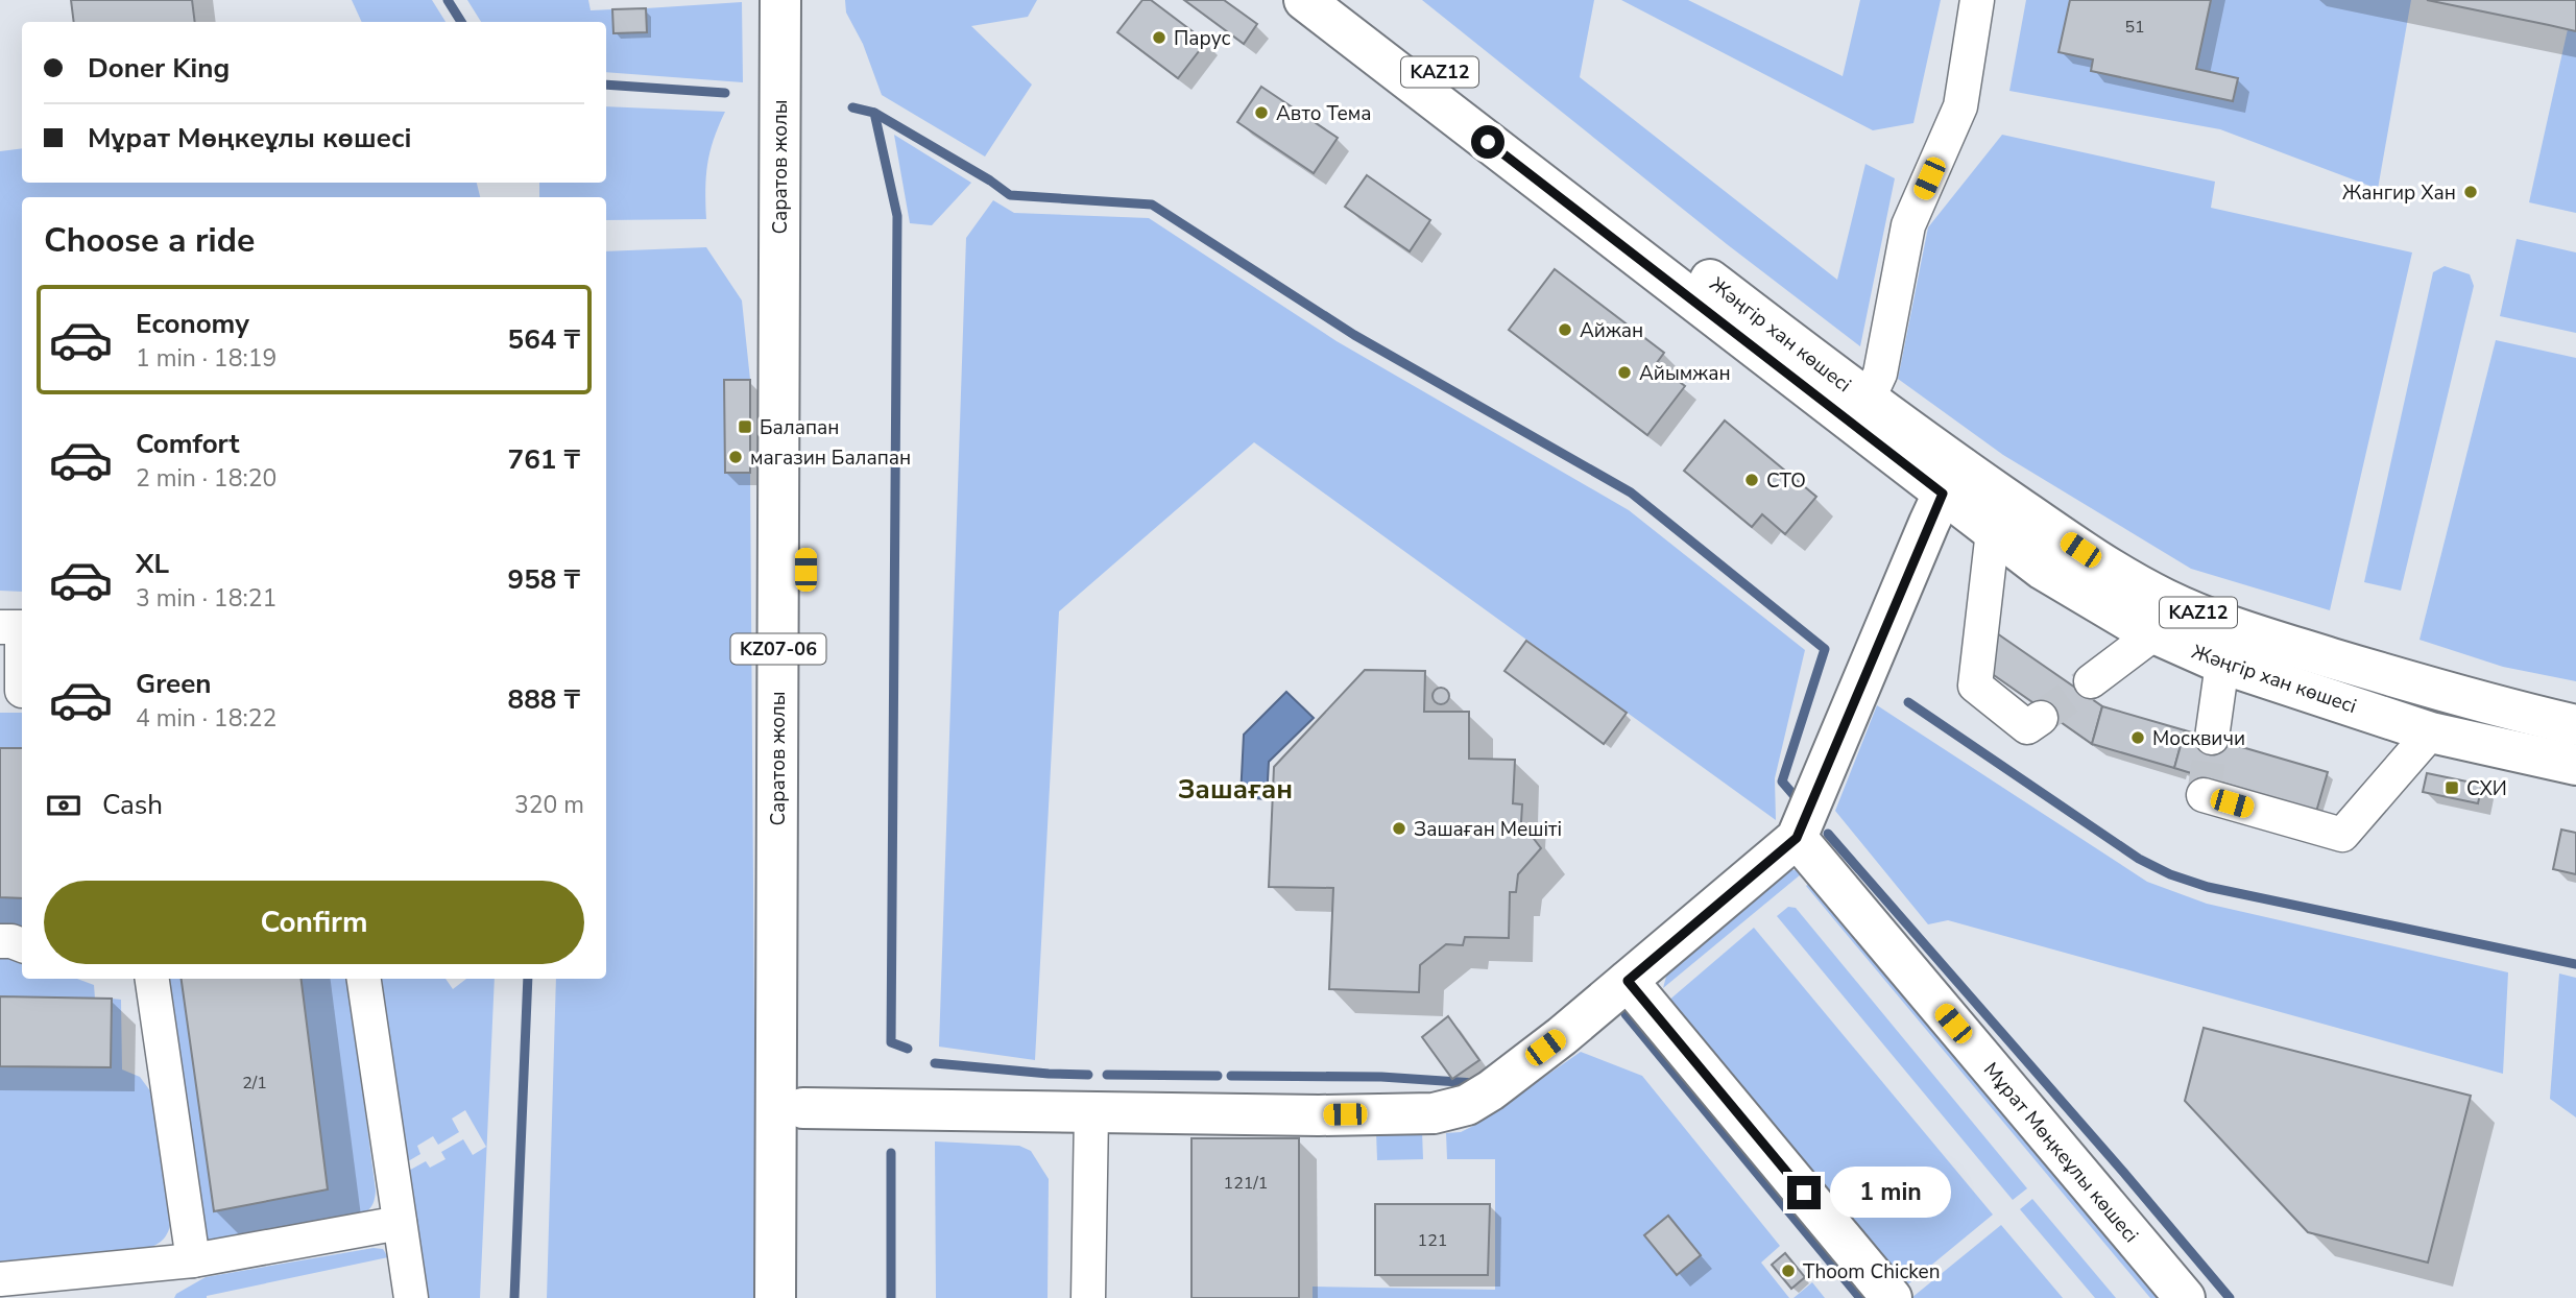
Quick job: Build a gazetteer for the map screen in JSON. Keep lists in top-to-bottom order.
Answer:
{
  "streets": {
    "main road": [
      "KAZ12",
      "Саратов жолы",
      "Жәңгір хан көшесі",
      "KZ07-06",
      "Мұрат Мөңкеұлы көшесі"
    ]
  },
  "districts": ["Зашаған"],
  "places": {
    "other": [
      "Парус",
      "Авто Тема",
      "Жангир Хан",
      "Айжан",
      "Айымжан",
      "магазин Балапан",
      "СТО",
      "Москвичи",
      "Зашаған Мешіті",
      "Thoom Chicken"
    ],
    "transit": ["Балапан", "СХИ"]
  },
  "house_numbers": [
    "51",
    "2/1",
    "121/1",
    "121"
  ],
  "page": {
    "banner": ["Doner King", "Мұрат Мөңкеұлы көшесі"],
    "heading": "Choose a ride",
    "list": [
      {
        "name": "Economy",
        "note": "1 min · 18:19",
        "value": "564 ₸"
      },
      {
        "name": "Comfort",
        "note": "2 min · 18:20",
        "value": "761 ₸"
      },
      {
        "name": "XL",
        "note": "3 min · 18:21",
        "value": "958 ₸"
      },
      {
        "name": "Green",
        "note": "4 min · 18:22",
        "value": "888 ₸"
      }
    ],
    "pay": ["Cash", "320 m"],
    "buttons": "Confirm",
    "bubble": "1 min"
  }
}
